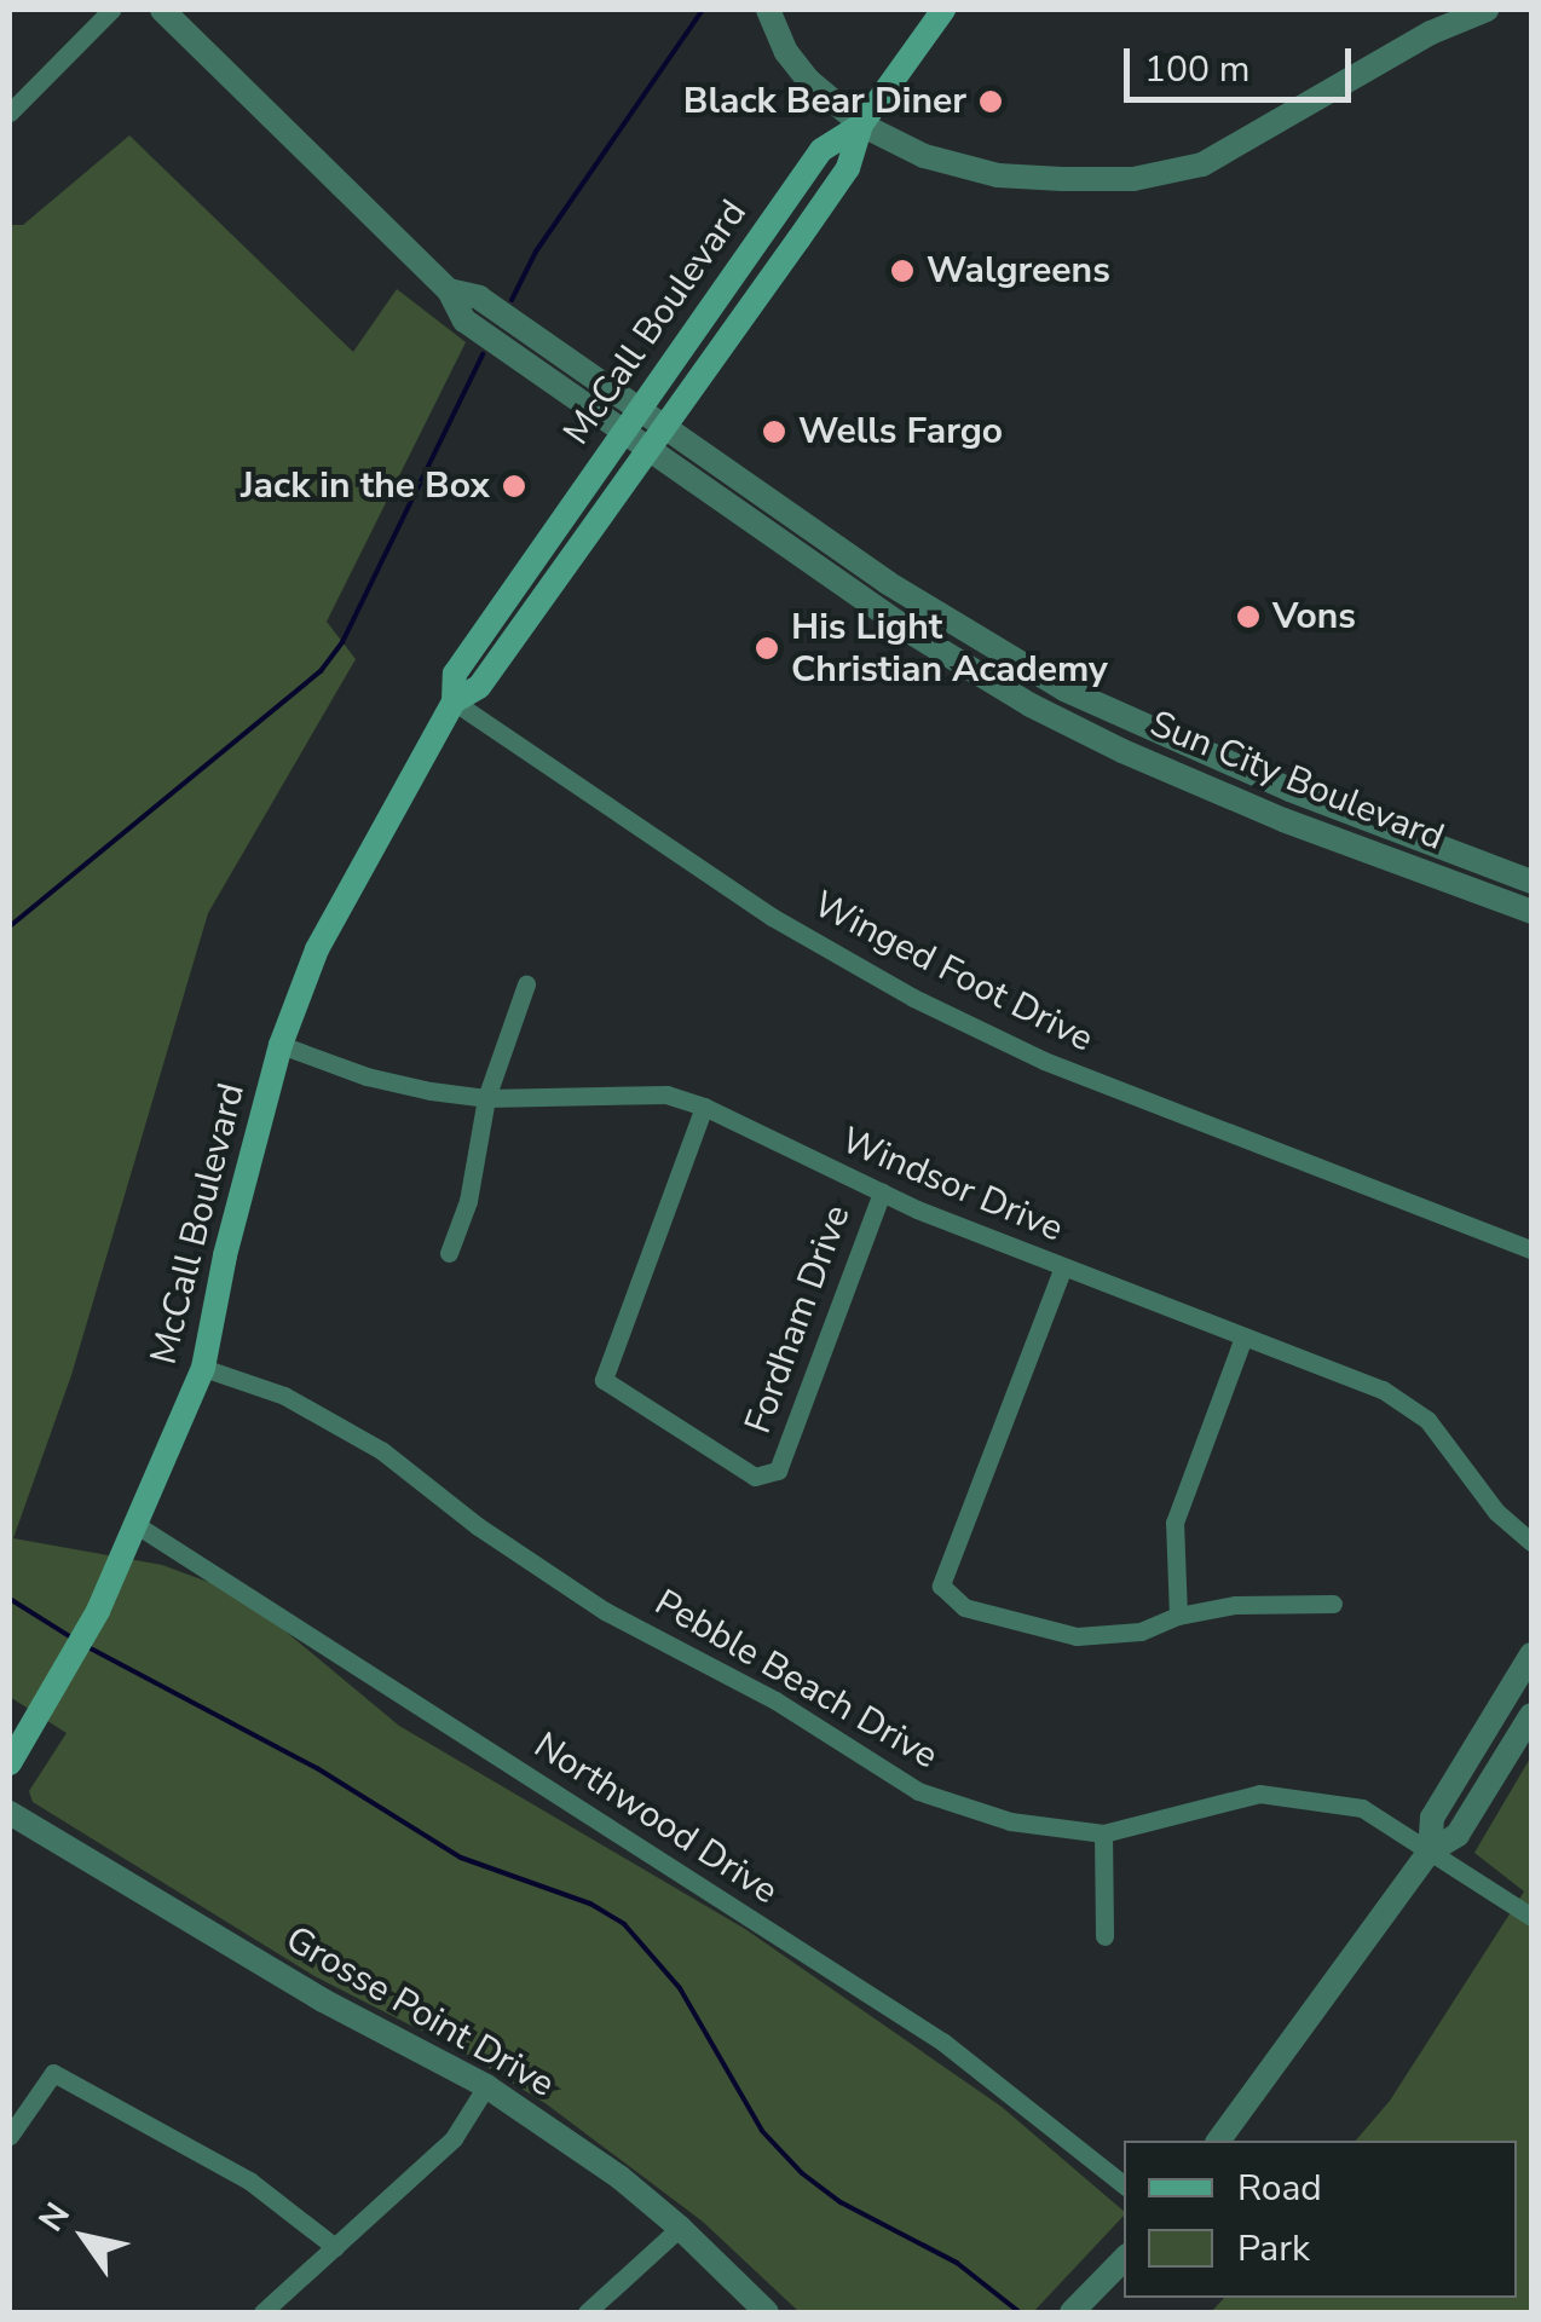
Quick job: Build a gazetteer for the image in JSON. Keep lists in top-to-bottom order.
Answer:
{
  "streets": {
    "main road": ["McCall Boulevard"],
    "street": [
      "Sun City Boulevard",
      "Winged Foot Drive",
      "Windsor Drive",
      "Fordham Drive",
      "Pebble Beach Drive",
      "Northwood Drive",
      "Grosse Point Drive"
    ]
  },
  "crossings": [
    ["McCall Boulevard", "Sun City Boulevard"],
    ["McCall Boulevard", "Winged Foot Drive"],
    ["McCall Boulevard", "Windsor Drive"],
    ["McCall Boulevard", "Pebble Beach Drive"],
    ["McCall Boulevard", "Northwood Drive"],
    ["Windsor Drive", "Fordham Drive"]
  ],
  "places": [
    "Black Bear Diner",
    "Walgreens",
    "Wells Fargo",
    "Jack in the Box",
    "Vons",
    "His Light Christian Academy"
  ],
  "legend": ["Road", "Park"],
  "scale_bar": "100 m",
  "north": "top left"
}
